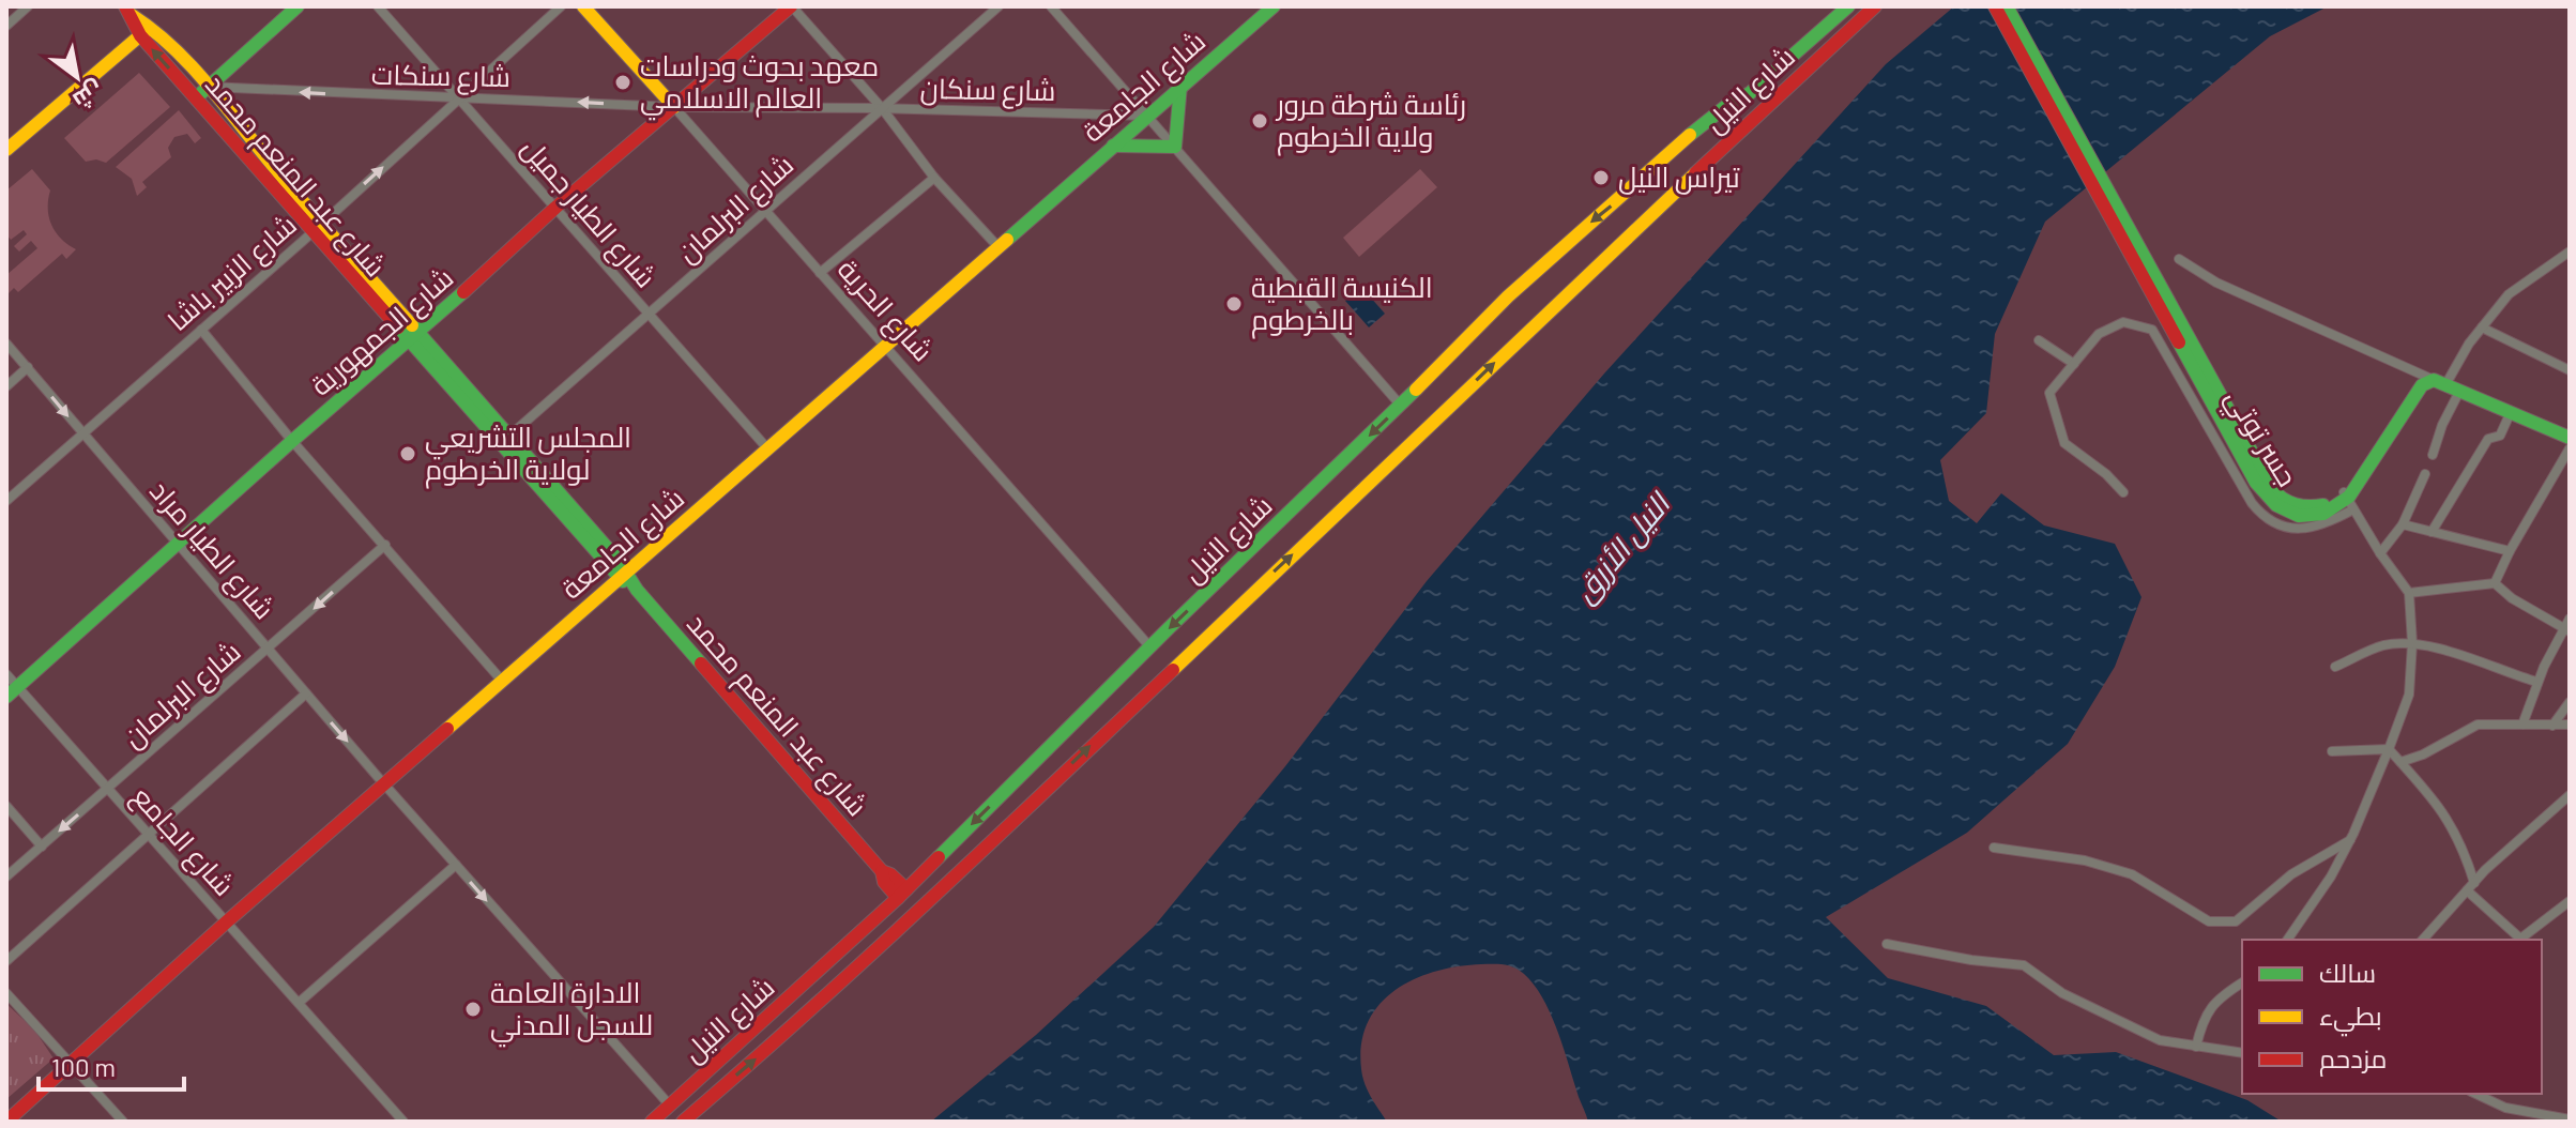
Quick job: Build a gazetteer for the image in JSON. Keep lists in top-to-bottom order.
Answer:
{
  "streets": {
    "main road": [
      "شارع الجامعة",
      "شارع النيل",
      "شارع عبد المنعم محمد",
      "شارع الحرية",
      "شارع الجمهورية",
      "جسر توتي"
    ],
    "street": [
      "شارع سنكات",
      "شارع سنكان",
      "شارع البرلمان",
      "شارع الطيار جميل",
      "شارع الزبير باشا",
      "شارع الطيار مراد",
      "شارع الجامع"
    ]
  },
  "crossings": [
    ["شارع سنكات", "شارع سنكان"],
    ["شارع سنكات", "شارع عبد المنعم محمد"],
    ["شارع سنكات", "شارع الطيار جميل"],
    ["شارع سنكات", "شارع الزبير باشا"],
    ["شارع سنكات", "شارع الحرية"],
    ["شارع سنكات", "شارع الجمهورية"],
    ["شارع الجامعة", "شارع سنكان"],
    ["شارع الجامعة", "شارع عبد المنعم محمد"],
    ["شارع الجامعة", "شارع الطيار جميل"],
    ["شارع الجامعة", "شارع الحرية"],
    ["شارع الجامعة", "شارع الطيار مراد"],
    ["شارع الجامعة", "شارع الجامع"],
    ["شارع سنكان", "شارع البرلمان"],
    ["شارع سنكان", "شارع الحرية"],
    ["شارع سنكان", "شارع الجمهورية"],
    ["شارع النيل", "شارع عبد المنعم محمد"],
    ["شارع النيل", "شارع الحرية"],
    ["شارع النيل", "شارع الطيار مراد"],
    ["شارع عبد المنعم محمد", "شارع البرلمان"],
    ["شارع عبد المنعم محمد", "شارع الزبير باشا"],
    ["شارع عبد المنعم محمد", "شارع الجمهورية"],
    ["شارع البرلمان", "شارع الطيار جميل"],
    ["شارع البرلمان", "شارع الحرية"],
    ["شارع البرلمان", "شارع الطيار مراد"],
    ["شارع البرلمان", "شارع الجامع"],
    ["شارع الطيار جميل", "شارع الزبير باشا"],
    ["شارع الطيار جميل", "شارع الجمهورية"],
    ["شارع الزبير باشا", "شارع الطيار مراد"],
    ["شارع الحرية", "شارع الجمهورية"],
    ["شارع الجمهورية", "شارع الطيار مراد"],
    ["شارع الجمهورية", "شارع الجامع"]
  ],
  "one_way": ["شارع سنكات", "شارع الطيار مراد"],
  "water": ["النيل الأزرق"],
  "places": [
    "معهد بحوث ودراسات العالم الاسلامي",
    "رئاسة شرطة مرور ولاية الخرطوم",
    "تيراس النيل",
    "الكنيسة القبطية بالخرطوم",
    "المجلس التشريعي لولاية الخرطوم",
    "الادارة العامة للسجل المدني"
  ],
  "legend": ["سالك", "بطيء", "مزدحم"],
  "scale_bar": "100 m",
  "north": "bottom right"
}
